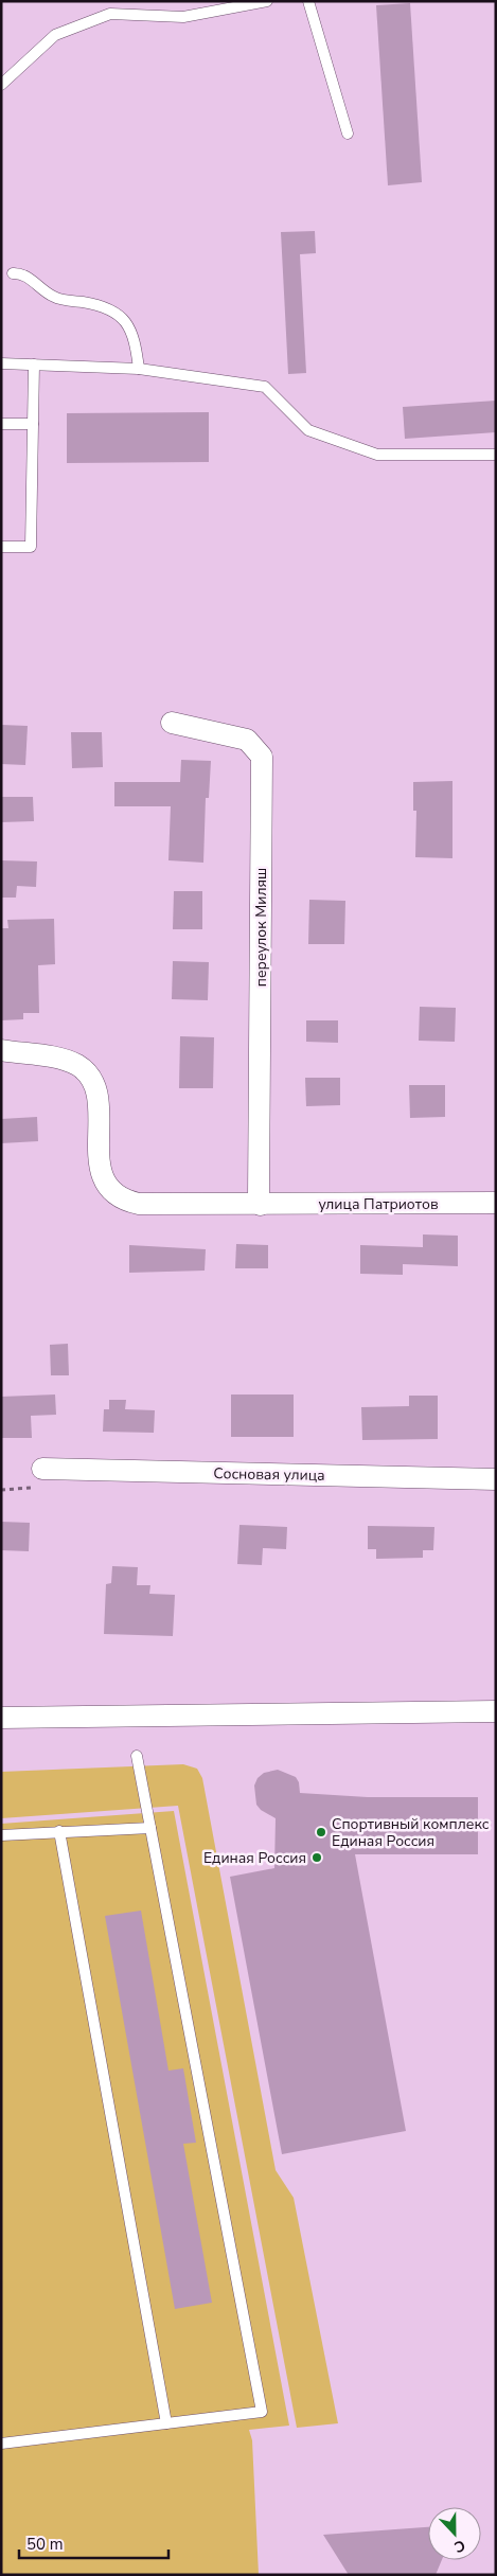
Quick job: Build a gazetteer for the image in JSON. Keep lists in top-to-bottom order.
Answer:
{
  "streets": {
    "street": ["переулок Миляш", "улица Патриотов", "Сосновая улица"]
  },
  "crossings": [
    ["переулок Миляш", "улица Патриотов"]
  ],
  "places": ["Спортивный комплекс Единая Россия", "Единая Россия"],
  "scale_bar": "50 m",
  "north": "bottom"
}
